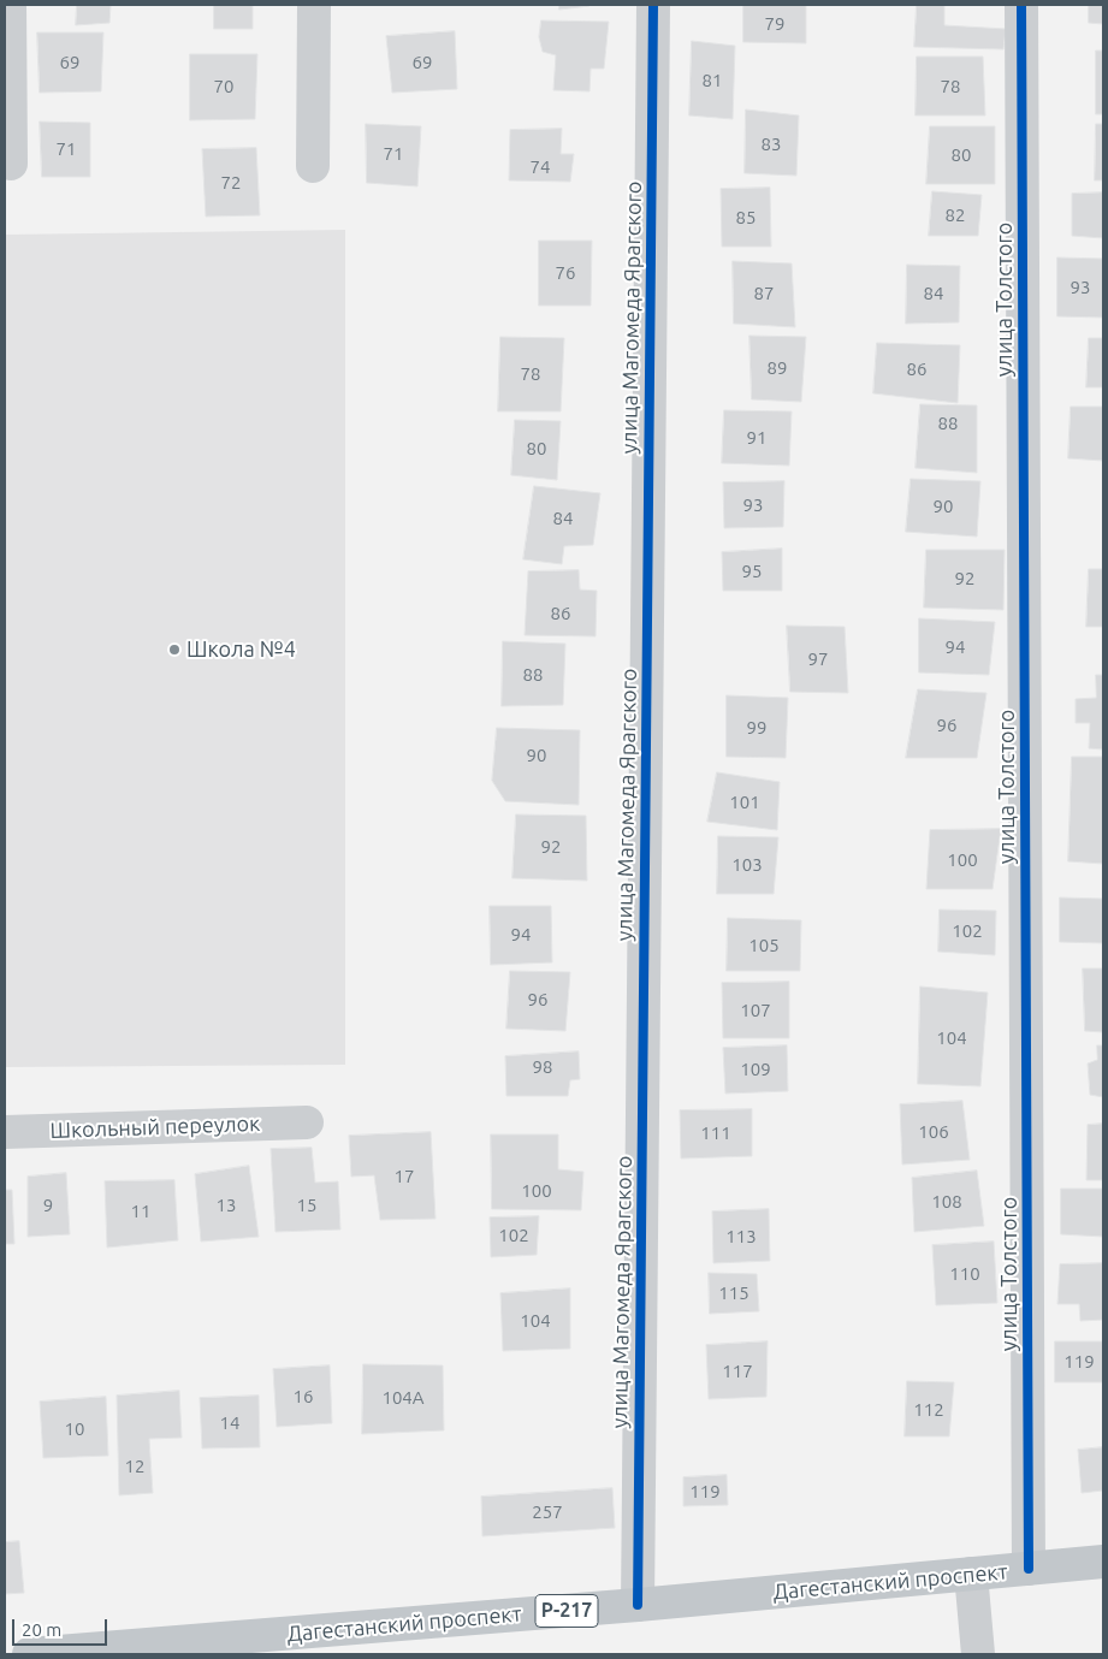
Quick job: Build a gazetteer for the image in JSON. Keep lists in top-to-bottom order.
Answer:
{
  "streets": {
    "highway": ["Дагестанский проспект", "Р-217"],
    "street": ["улица Толстого", "улица Магомеда Ярагского", "Школьный переулок"]
  },
  "crossings": [
    ["улица Толстого", "Дагестанский проспект"],
    ["улица Магомеда Ярагского", "Дагестанский проспект"]
  ],
  "places": ["Школа №4"],
  "house_numbers": [
    "79",
    "69",
    "69",
    "81",
    "70",
    "78",
    "83",
    "71",
    "71",
    "80",
    "74",
    "72",
    "82",
    "85",
    "76",
    "93",
    "87",
    "84",
    "89",
    "86",
    "78",
    "88",
    "91",
    "80",
    "93",
    "90",
    "84",
    "95",
    "92",
    "86",
    "94",
    "97",
    "88",
    "96",
    "99",
    "90",
    "101",
    "92",
    "100",
    "103",
    "102",
    "94",
    "105",
    "96",
    "107",
    "104",
    "98",
    "109",
    "106",
    "111",
    "17",
    "100",
    "108",
    "9",
    "13",
    "15",
    "11",
    "102",
    "113",
    "110",
    "115",
    "104",
    "119",
    "117",
    "16",
    "104А",
    "112",
    "14",
    "10",
    "12",
    "119",
    "257"
  ],
  "scale_bar": "20 m"
}
